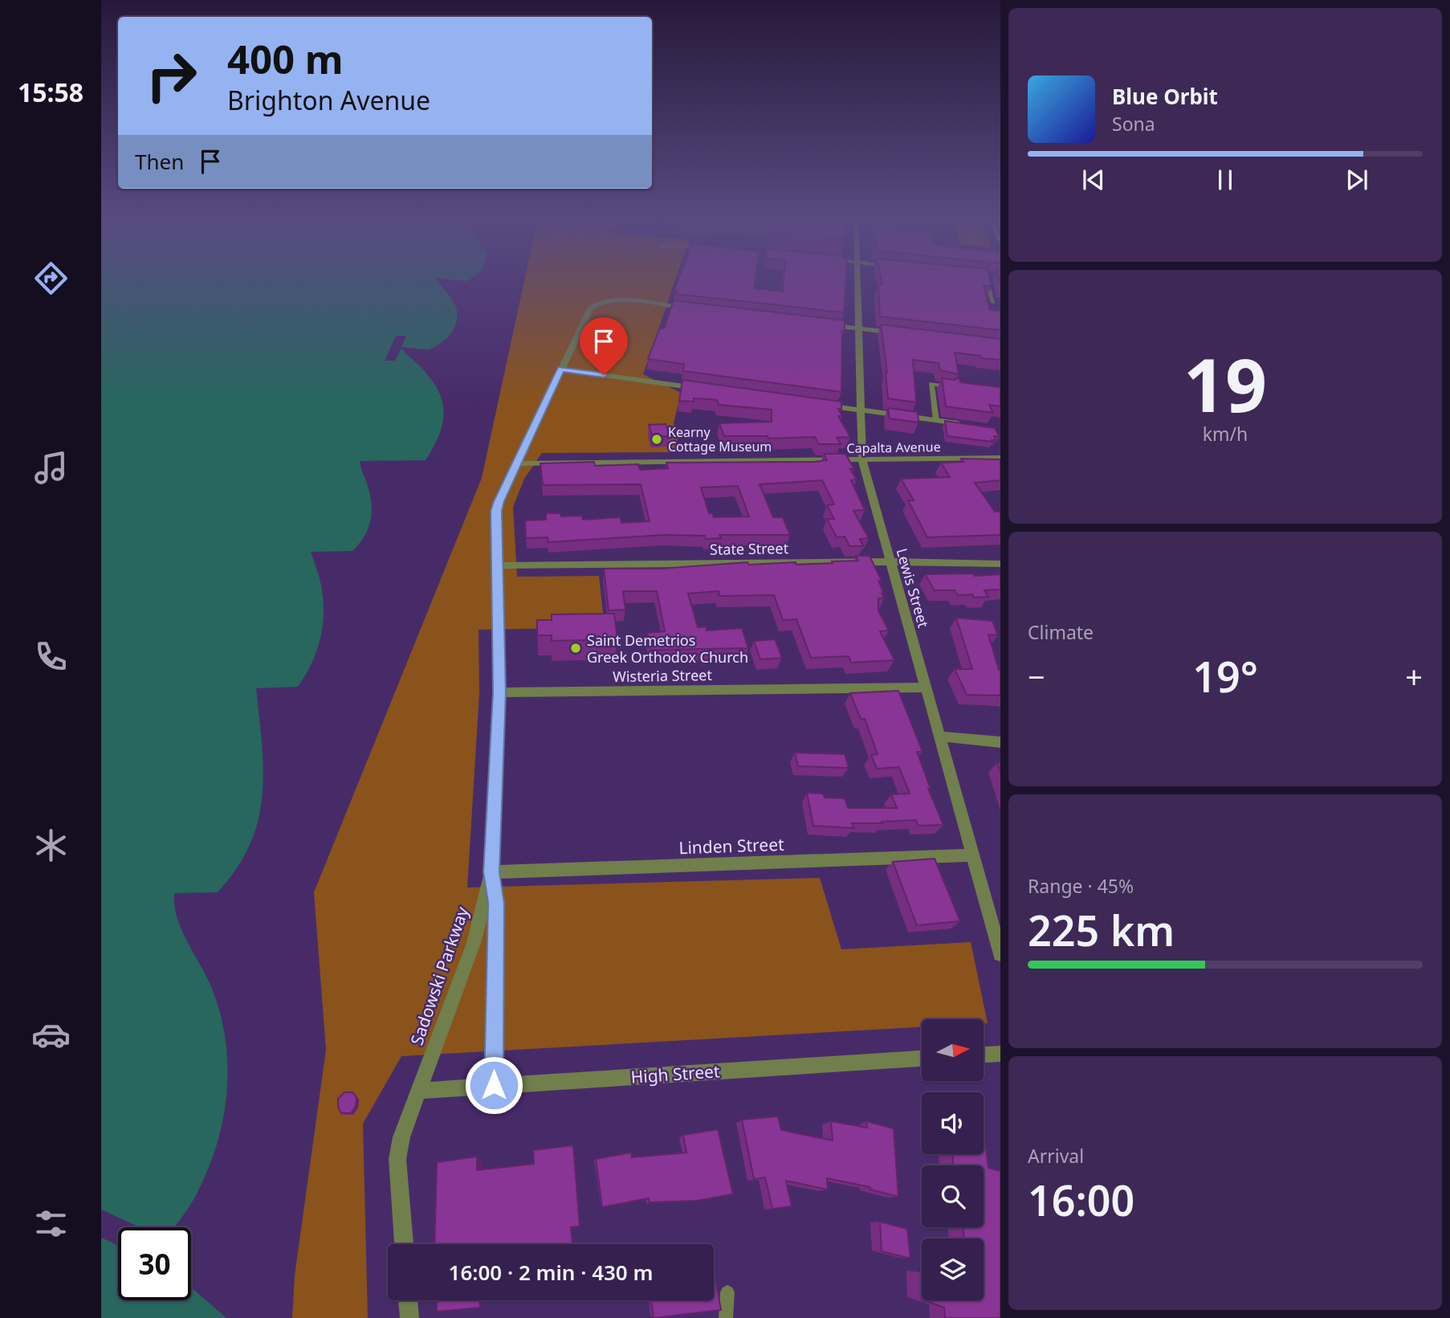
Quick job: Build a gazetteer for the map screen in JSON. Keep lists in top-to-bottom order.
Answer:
{
  "streets": {
    "street": [
      "Capalta Avenue",
      "State Street",
      "Lewis Street",
      "Wisteria Street",
      "Linden Street",
      "Sadowski Parkway",
      "High Street"
    ]
  },
  "crossings": [
    ["Capalta Avenue", "Lewis Street"],
    ["Capalta Avenue", "Sadowski Parkway"],
    ["State Street", "Lewis Street"],
    ["State Street", "Sadowski Parkway"],
    ["Lewis Street", "Wisteria Street"],
    ["Lewis Street", "Linden Street"],
    ["Wisteria Street", "Sadowski Parkway"],
    ["Linden Street", "Sadowski Parkway"],
    ["Sadowski Parkway", "High Street"]
  ],
  "places": ["Kearny Cottage Museum", "Saint Demetrios Greek Orthodox Church"],
  "north": "right",
  "page": {
    "tabs": "15:58",
    "turn": ["400 m", "Brighton Avenue"],
    "song": ["Blue Orbit", "Sona"],
    "then": "Then",
    "tile": [
      ["19", "km/h"],
      "Climate",
      ["Range · 45%", "225 km"],
      ["Arrival", "16:00"]
    ],
    "heat": ["−", "19°", "+"],
    "limit": "30",
    "trip": "16:00 · 2 min · 430 m"
  }
}
